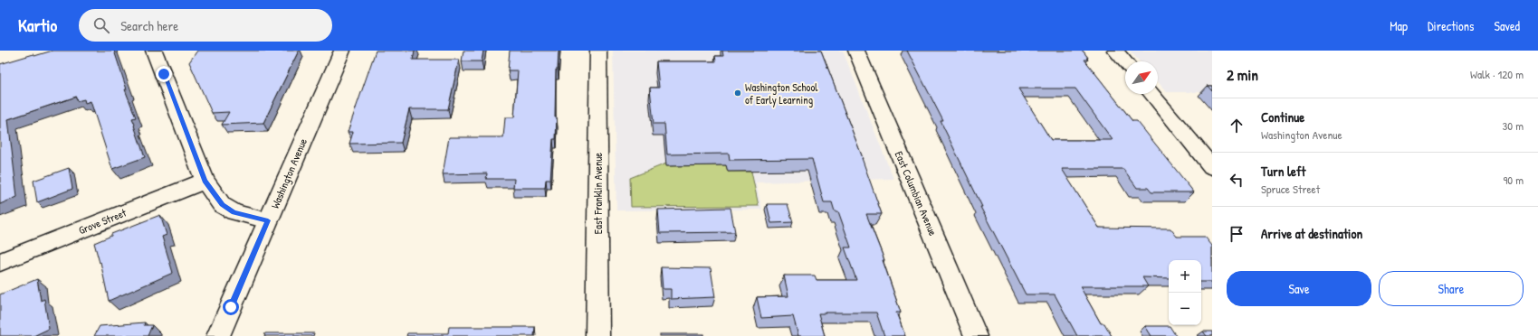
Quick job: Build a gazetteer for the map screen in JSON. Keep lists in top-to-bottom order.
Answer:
{
  "streets": {
    "street": [
      "Washington Avenue",
      "East Franklin Avenue",
      "East Columbian Avenue",
      "Grove Street"
    ]
  },
  "places": ["Washington School of Early Learning"],
  "north": "top right",
  "page": {
    "header": "Kartio",
    "search": "Search here",
    "nav": ["Map", "Directions", "Saved"],
    "heading": ["2 min", "Walk · 120 m"],
    "list": [
      ["Continue", "Washington Avenue", "30 m"],
      ["Turn left", "Spruce Street", "90 m"],
      "Arrive at destination"
    ],
    "map_buttons": ["+", "−"],
    "buttons": ["Save", "Share"]
  }
}
